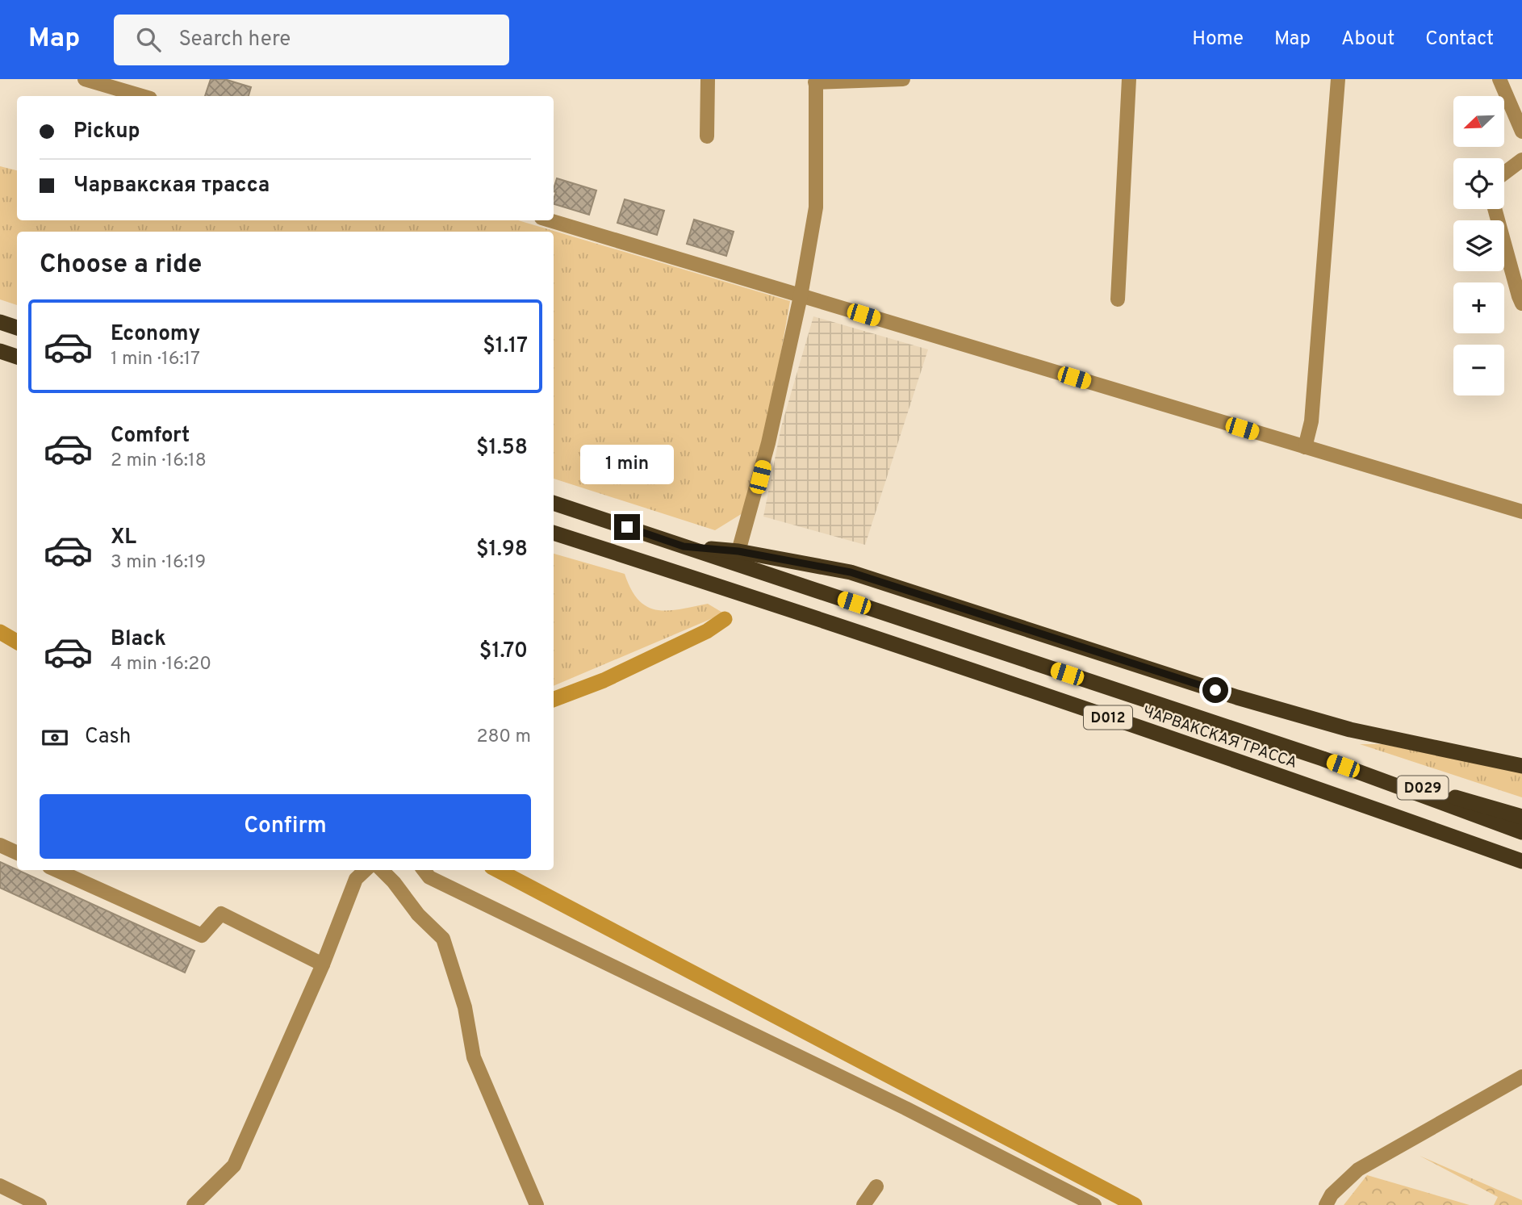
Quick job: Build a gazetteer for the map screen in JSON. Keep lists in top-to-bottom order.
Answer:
{
  "streets": {
    "highway": ["D012", "ЧАРВАКСКАЯ ТРАССА", "D029"]
  },
  "crossings": [
    ["ЧАРВАКСКАЯ ТРАССА", "D029"]
  ],
  "north": "bottom left",
  "page": {
    "header": "Map",
    "search": "Search here",
    "nav": [
      "Home",
      "Map",
      "About",
      "Contact"
    ],
    "map_buttons": ["+", "−"],
    "banner": ["Pickup", "Чарвакская трасса"],
    "heading": "Choose a ride",
    "list": [
      {
        "name": "Economy",
        "note": "1 min · 16:17",
        "value": "$1.17"
      },
      {
        "name": "Comfort",
        "note": "2 min · 16:18",
        "value": "$1.58"
      },
      {
        "name": "XL",
        "note": "3 min · 16:19",
        "value": "$1.98"
      },
      {
        "name": "Black",
        "note": "4 min · 16:20",
        "value": "$1.70"
      }
    ],
    "bubble": "1 min",
    "pay": ["Cash", "280 m"],
    "buttons": "Confirm"
  }
}
